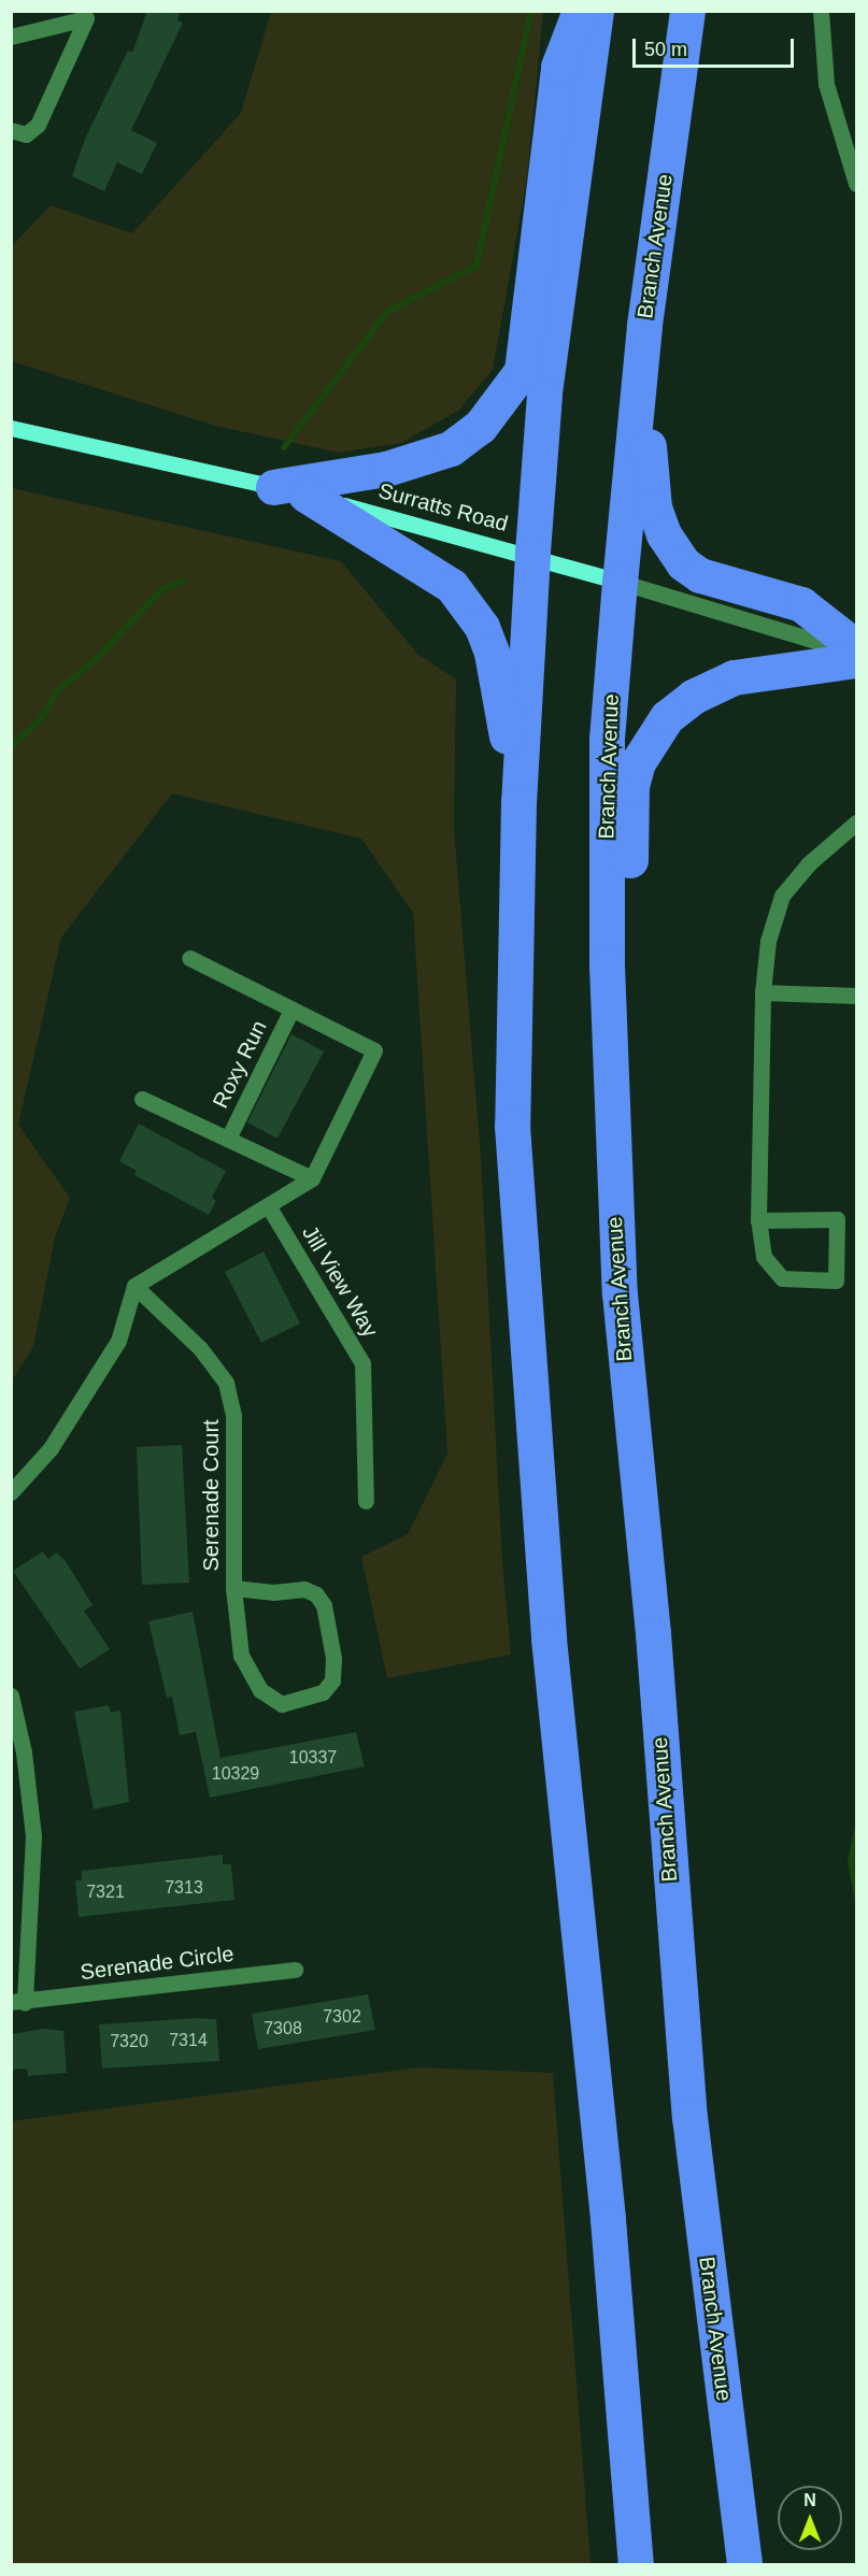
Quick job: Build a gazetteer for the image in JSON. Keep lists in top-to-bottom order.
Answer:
{
  "streets": {
    "highway": ["Branch Avenue"],
    "main road": ["Surratts Road"],
    "street": [
      "Roxy Run",
      "Jill View Way",
      "Serenade Court",
      "Serenade Circle"
    ]
  },
  "crossings": [
    ["Branch Avenue", "Surratts Road"]
  ],
  "house_numbers": [
    "10337",
    "10329",
    "7313",
    "7321",
    "7302",
    "7308",
    "7314",
    "7320"
  ],
  "scale_bar": "50 m",
  "north": "top"
}
